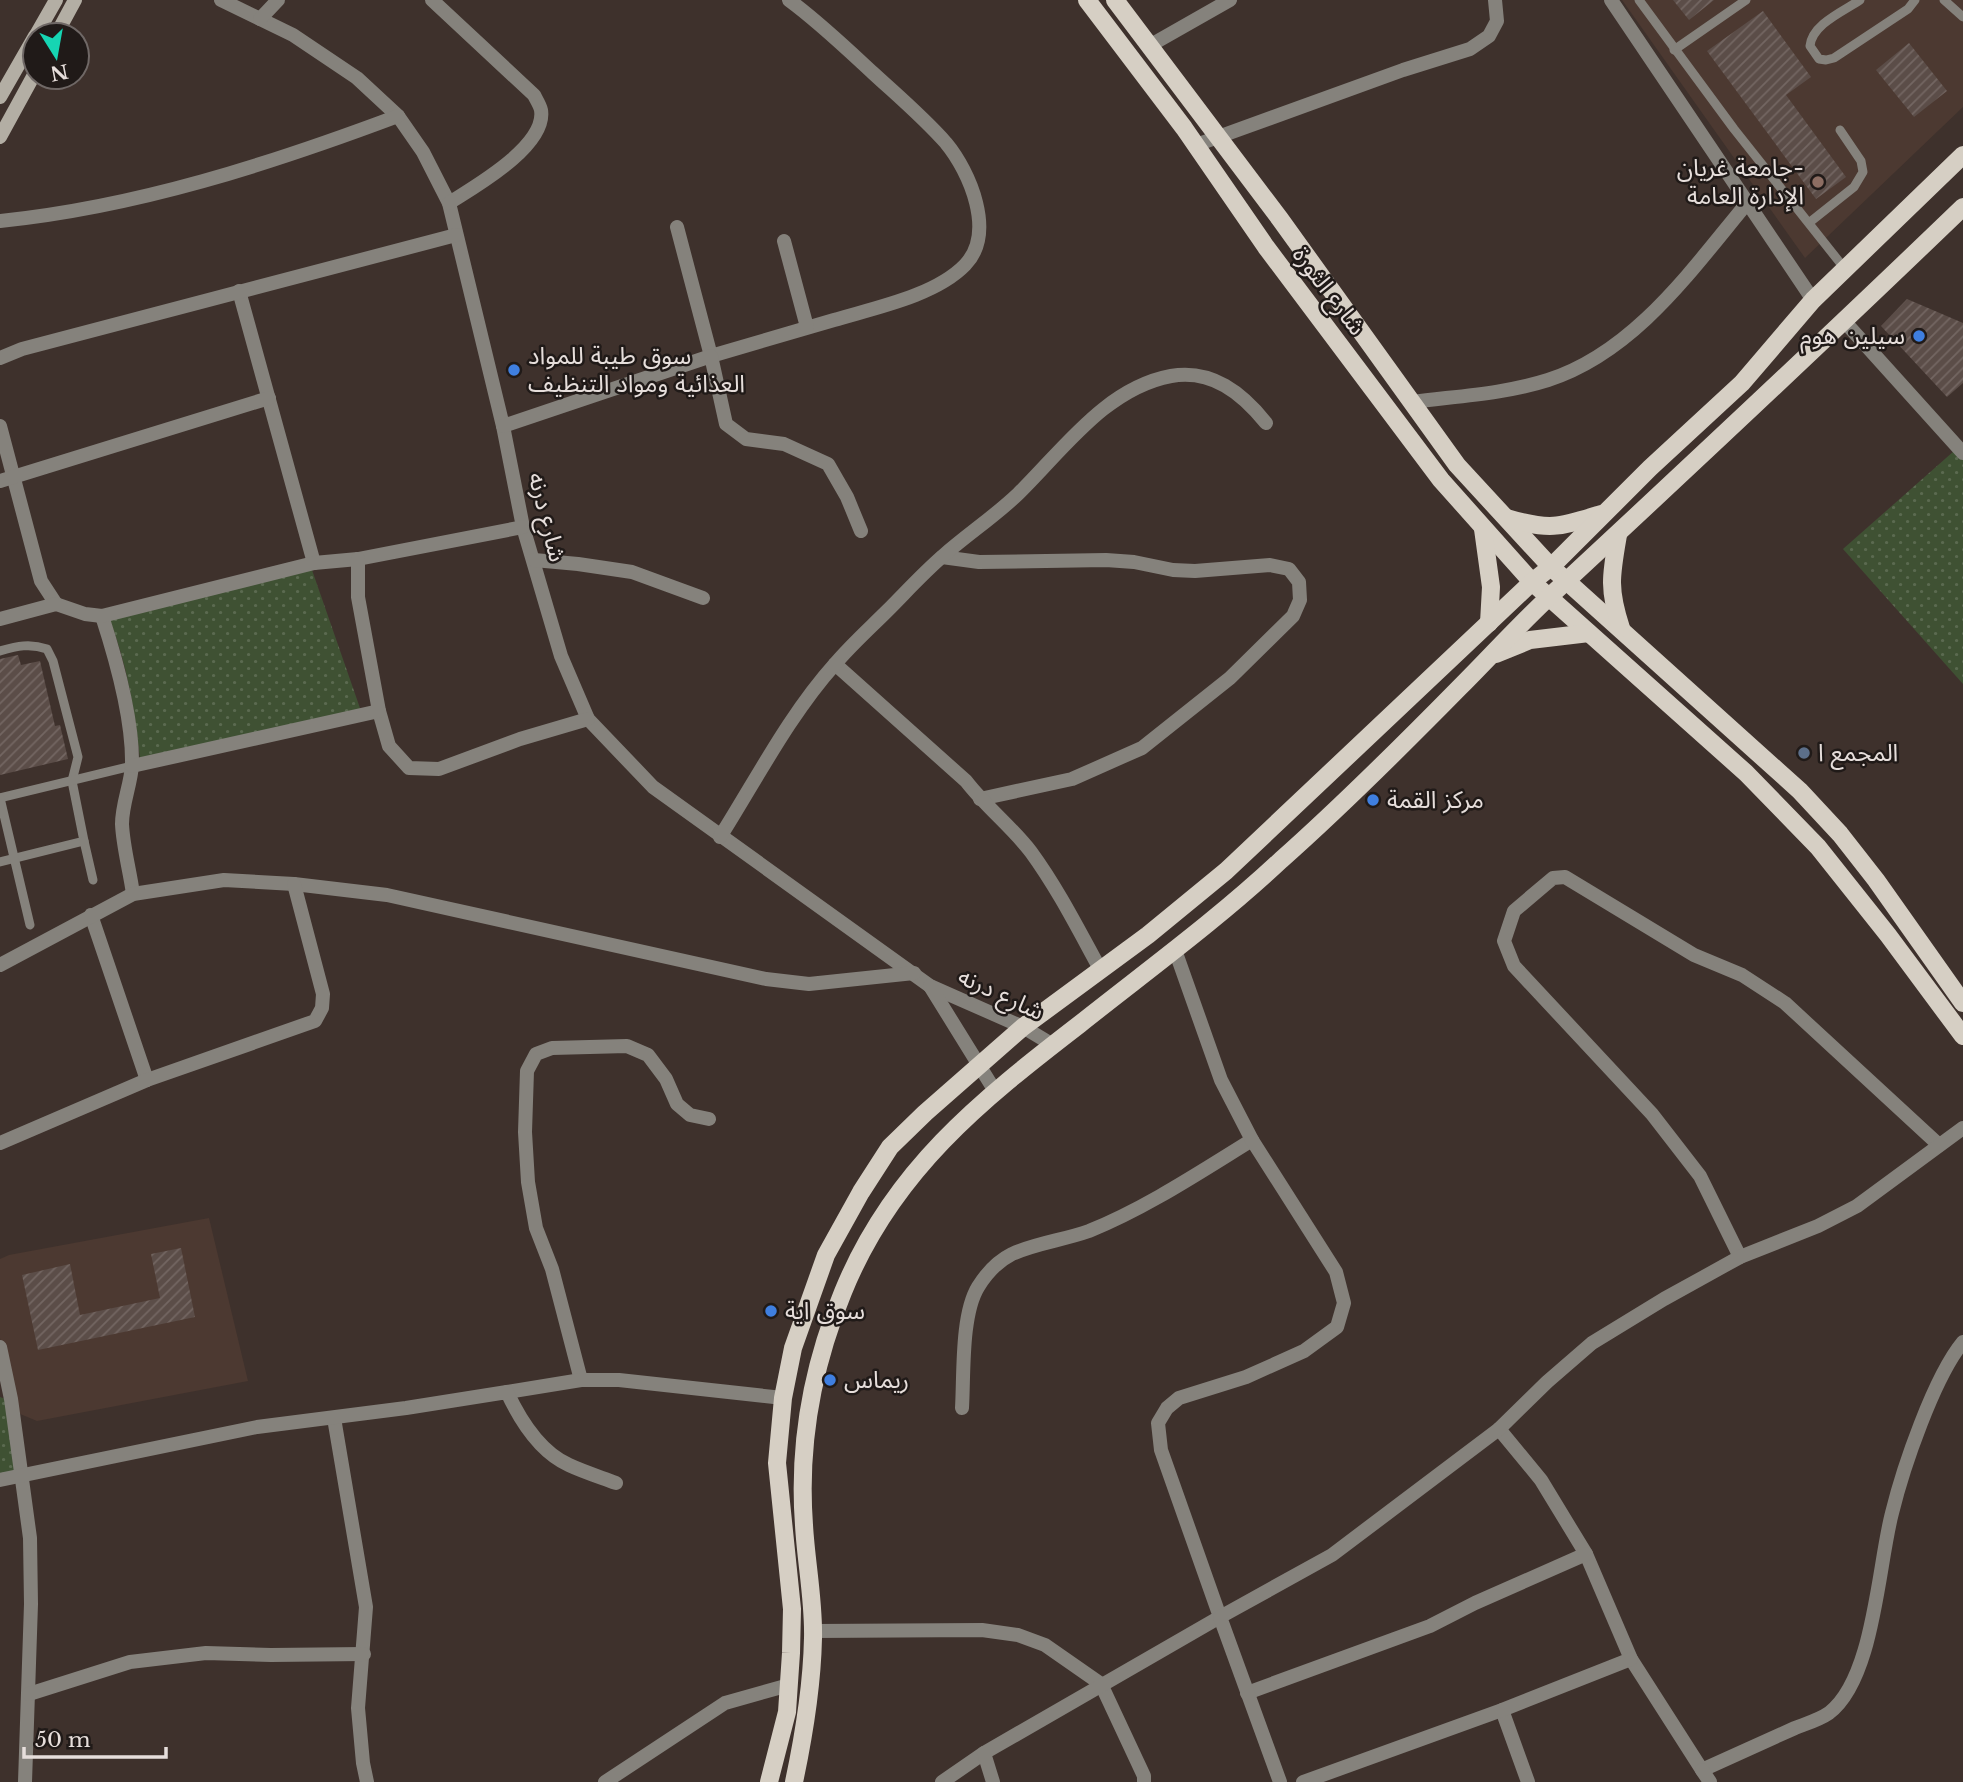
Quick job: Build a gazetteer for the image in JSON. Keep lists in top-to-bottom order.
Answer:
{
  "streets": {
    "main road": ["شارع الثورة"],
    "street": ["شارع درنه"]
  },
  "places": [
    "جامعة غريان- الإدارة العامة",
    "سيلين هوم",
    "سوق طيبة للمواد العذائية ومواد التنظيف",
    "المجمع ا",
    "مركز القمة",
    "سوق اية",
    "ريماس"
  ],
  "scale_bar": "50 m",
  "north": "bottom"
}
